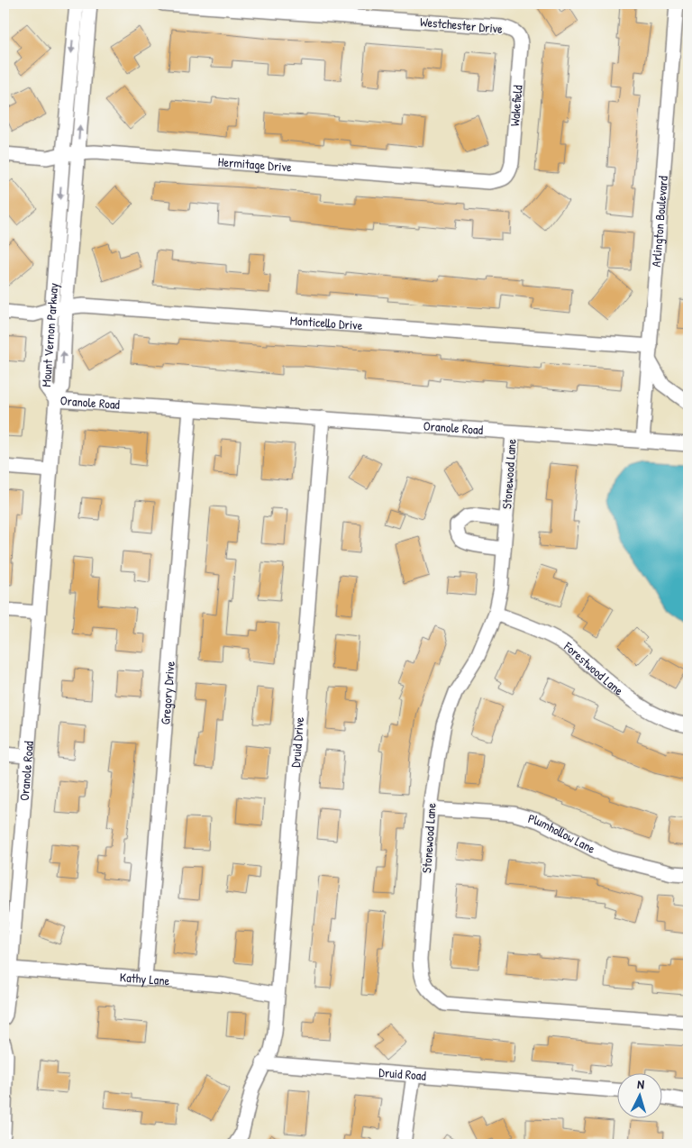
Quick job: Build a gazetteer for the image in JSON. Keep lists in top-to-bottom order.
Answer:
{
  "streets": {
    "street": [
      "Westchester Drive",
      "Wakefield",
      "Hermitage Drive",
      "Arlington Boulevard",
      "Monticello Drive",
      "Mount Vernon Parkway",
      "Oranole Road",
      "Stonewood Lane",
      "Forestwood Lane",
      "Gregory Drive",
      "Druid Drive",
      "Plumhollow Lane",
      "Kathy Lane",
      "Druid Road"
    ]
  },
  "crossings": [
    ["Westchester Drive", "Wakefield"],
    ["Wakefield", "Hermitage Drive"],
    ["Hermitage Drive", "Mount Vernon Parkway"],
    ["Arlington Boulevard", "Monticello Drive"],
    ["Arlington Boulevard", "Oranole Road"],
    ["Monticello Drive", "Mount Vernon Parkway"],
    ["Mount Vernon Parkway", "Oranole Road"],
    ["Oranole Road", "Stonewood Lane"],
    ["Oranole Road", "Gregory Drive"],
    ["Oranole Road", "Druid Drive"],
    ["Oranole Road", "Kathy Lane"],
    ["Stonewood Lane", "Forestwood Lane"],
    ["Stonewood Lane", "Plumhollow Lane"],
    ["Gregory Drive", "Kathy Lane"],
    ["Druid Drive", "Kathy Lane"],
    ["Druid Drive", "Druid Road"]
  ],
  "north": "top"
}
